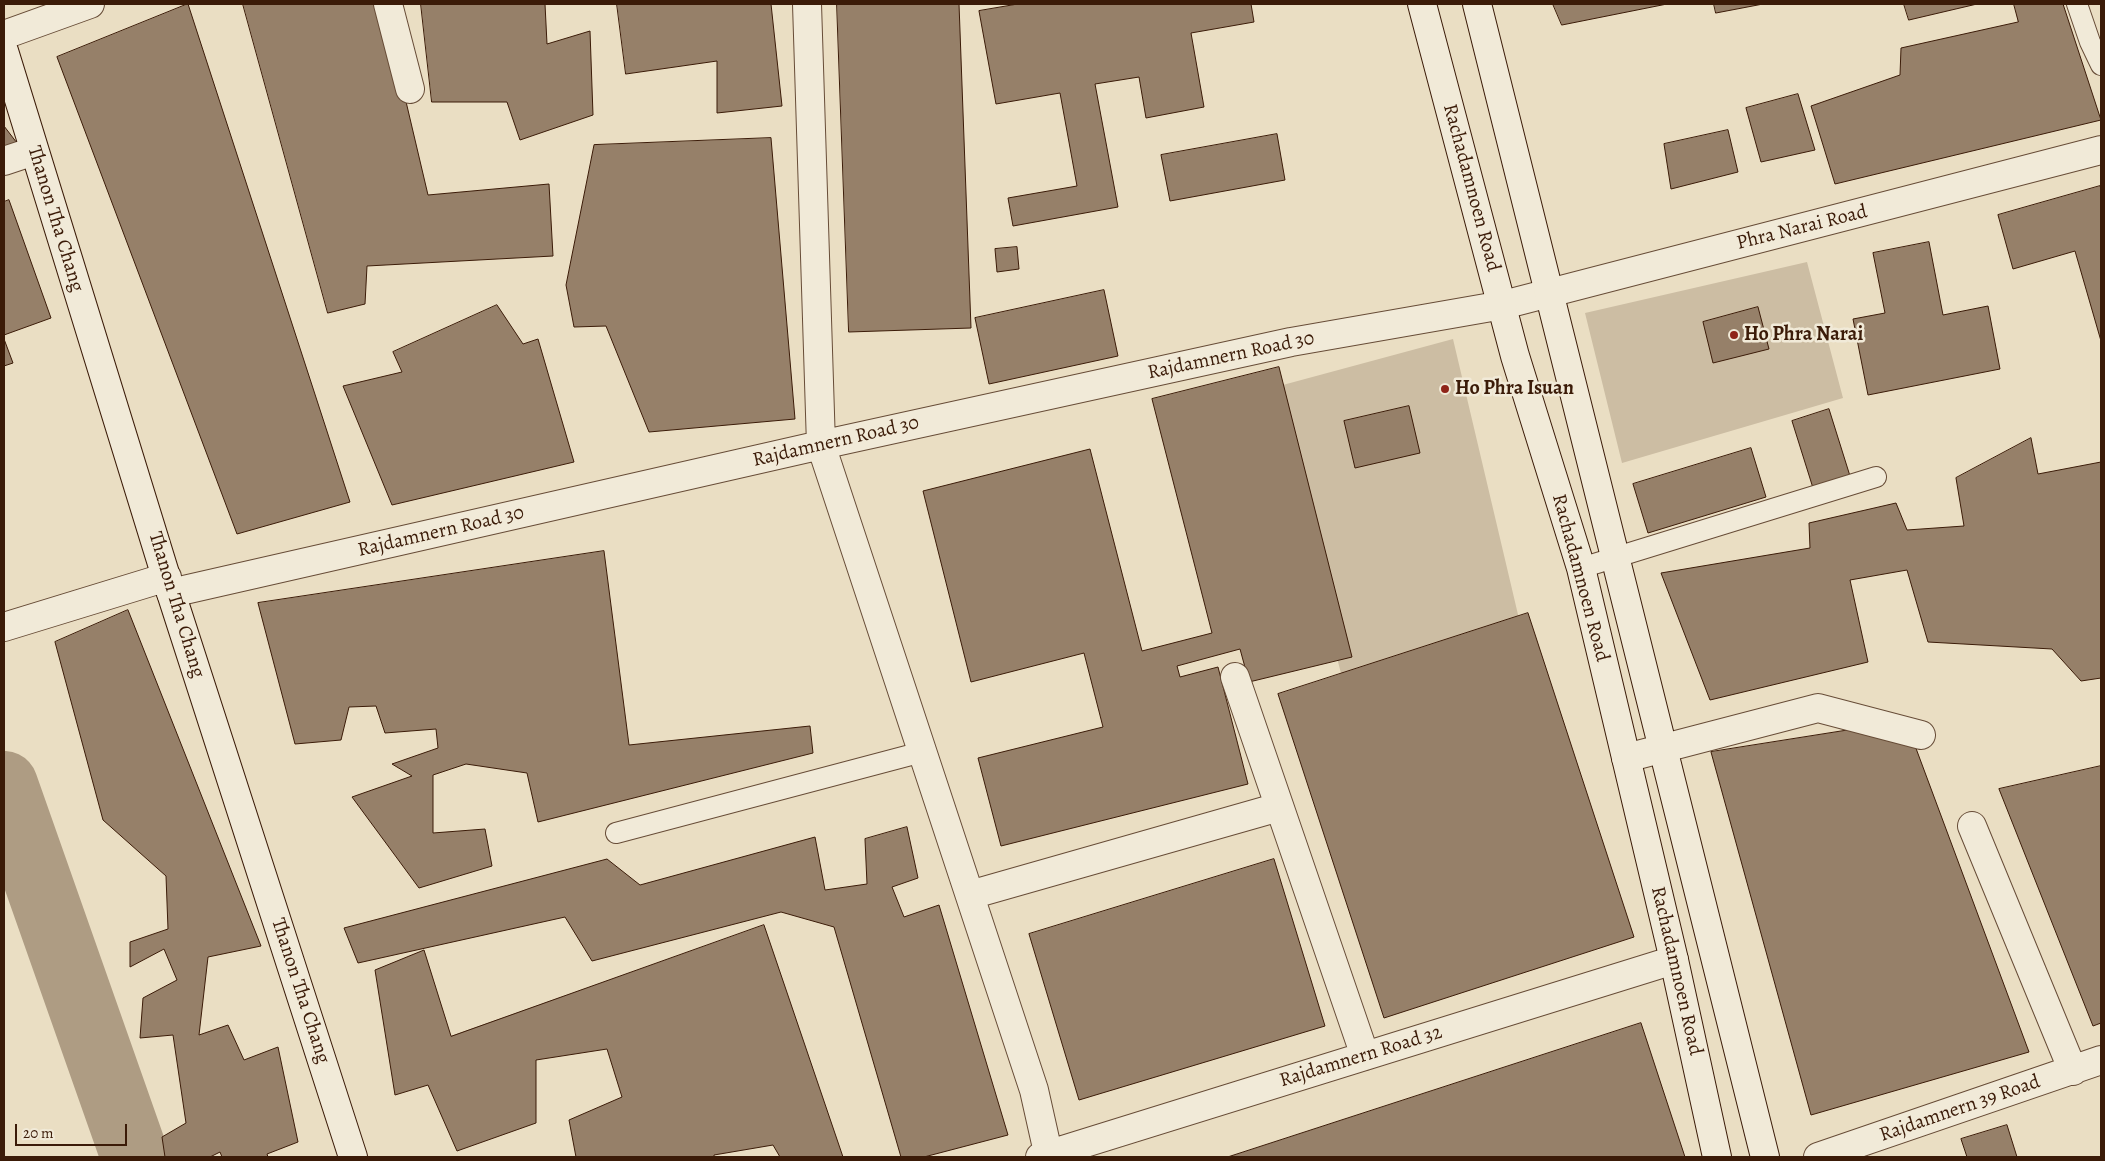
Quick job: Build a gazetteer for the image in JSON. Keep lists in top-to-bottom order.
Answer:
{
  "streets": {
    "street": [
      "Rachadamnoen Road",
      "Thanon Tha Chang",
      "Phra Narai Road",
      "Rajdamnern Road 30",
      "Rajdamnern Road 32",
      "Rajdamnern 39 Road"
    ]
  },
  "crossings": [
    ["Rachadamnoen Road", "Phra Narai Road"],
    ["Rachadamnoen Road", "Rajdamnern Road 30"],
    ["Rachadamnoen Road", "Rajdamnern Road 32"],
    ["Thanon Tha Chang", "Rajdamnern Road 30"],
    ["Phra Narai Road", "Rajdamnern Road 30"]
  ],
  "places": ["Ho Phra Narai", "Ho Phra Isuan"],
  "scale_bar": "20 m"
}
